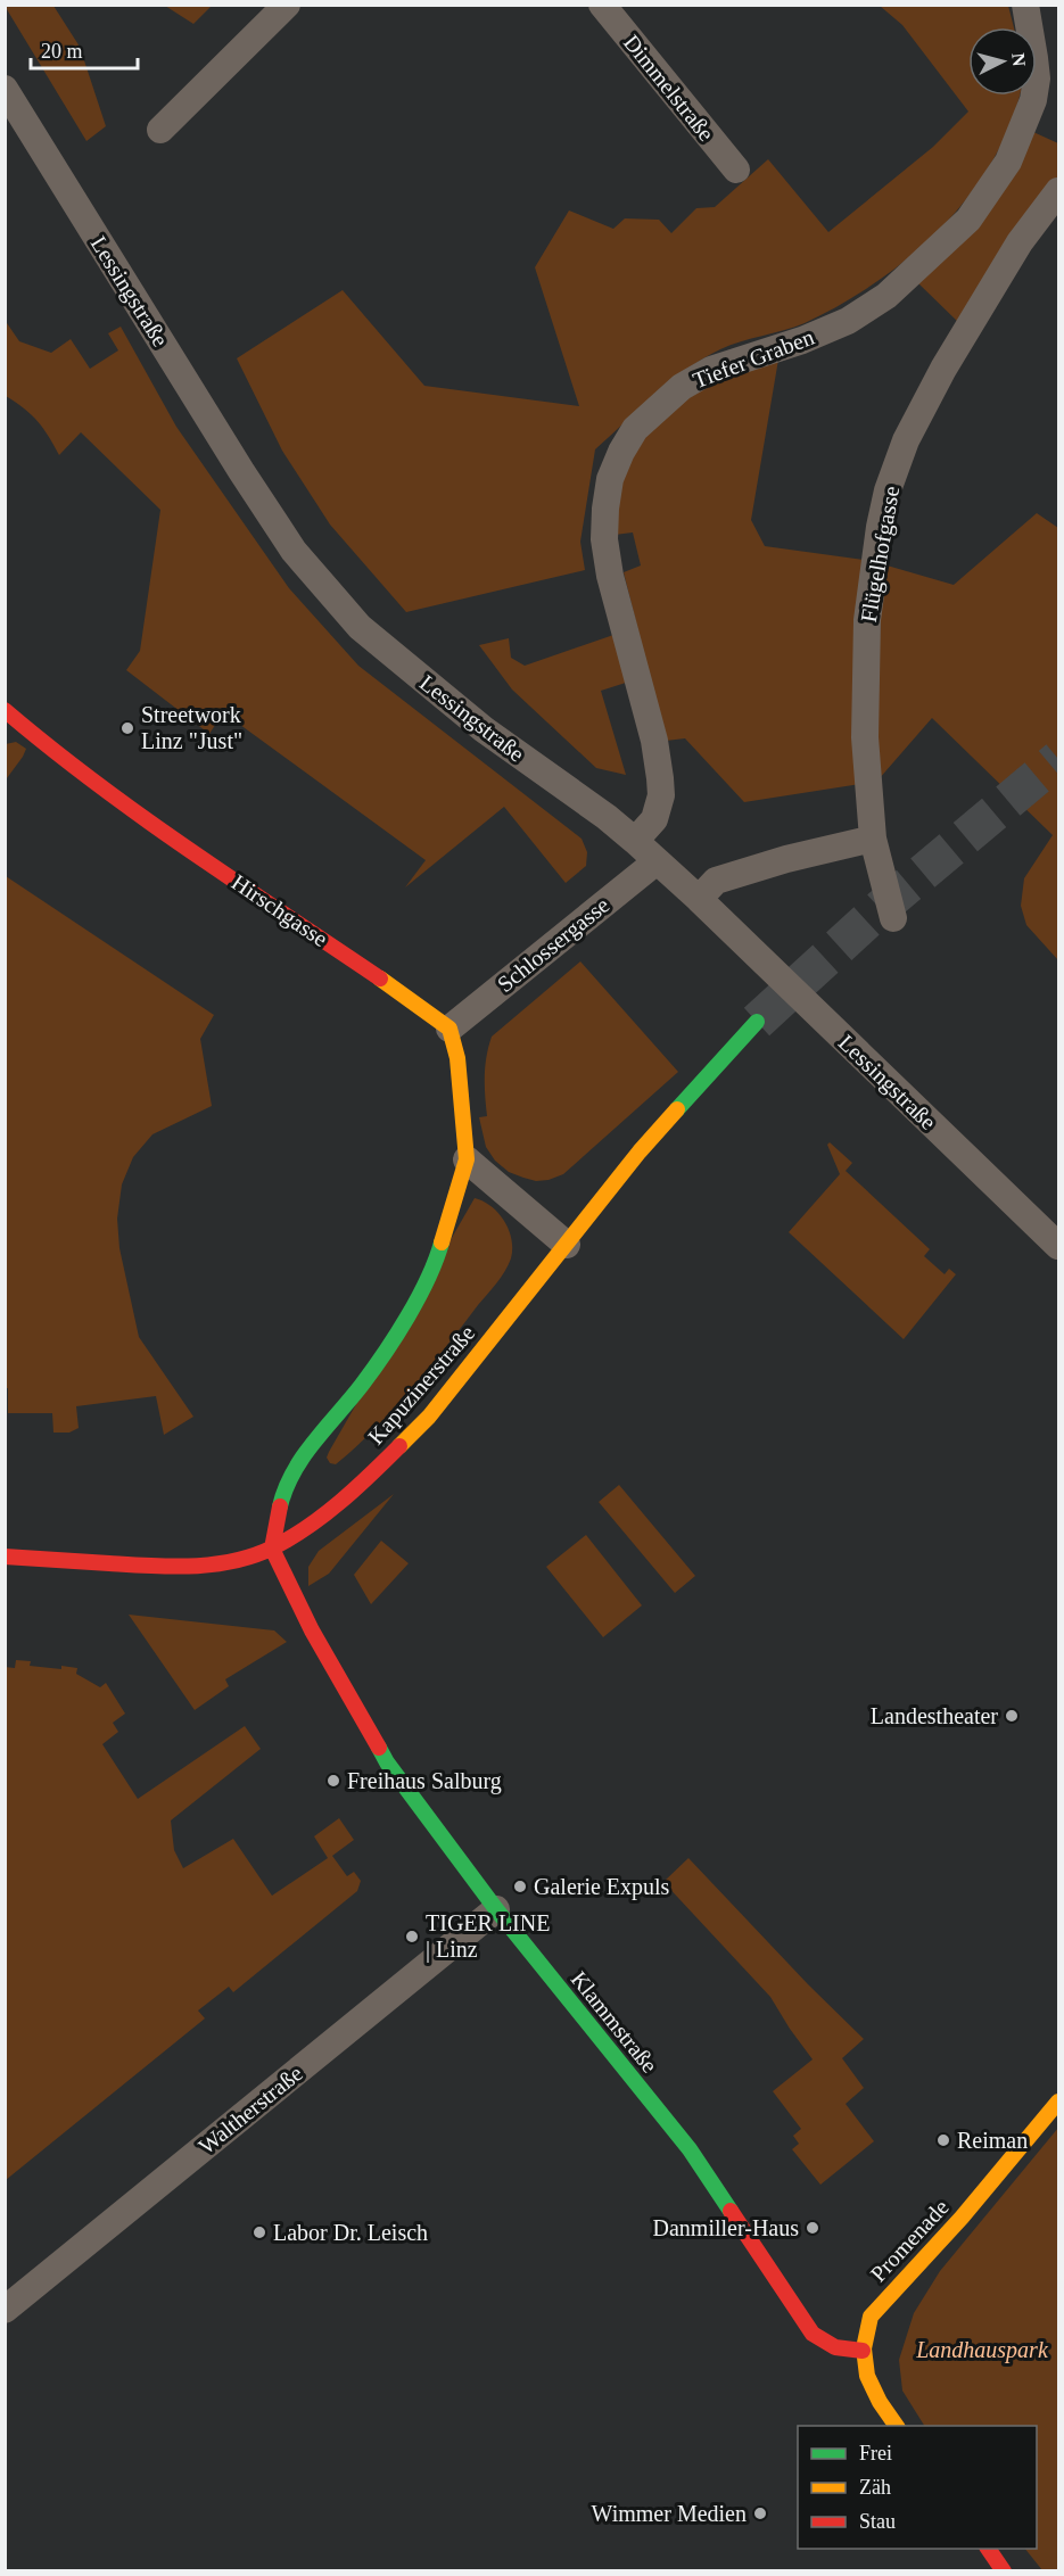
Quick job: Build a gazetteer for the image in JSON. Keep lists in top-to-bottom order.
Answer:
{
  "streets": {
    "street": [
      "Dimmelstraße",
      "Lessingstraße",
      "Tiefer Graben",
      "Flügelhofgasse",
      "Hirschgasse",
      "Schlossergasse",
      "Kapuzinerstraße",
      "Klammstraße",
      "Waltherstraße",
      "Promenade"
    ]
  },
  "crossings": [
    ["Lessingstraße", "Tiefer Graben"],
    ["Lessingstraße", "Schlossergasse"],
    ["Hirschgasse", "Schlossergasse"],
    ["Kapuzinerstraße", "Klammstraße"],
    ["Klammstraße", "Waltherstraße"],
    ["Klammstraße", "Promenade"]
  ],
  "parks": ["Landhauspark"],
  "places": [
    "Streetwork Linz \"Just\"",
    "Landestheater",
    "Freihaus Salburg",
    "Galerie Expuls",
    "TIGER LINE | Linz",
    "Reiman",
    "Danmiller-Haus",
    "Labor Dr. Leisch",
    "Wimmer Medien"
  ],
  "legend": ["Frei", "Zäh", "Stau"],
  "scale_bar": "20 m",
  "north": "right"
}
